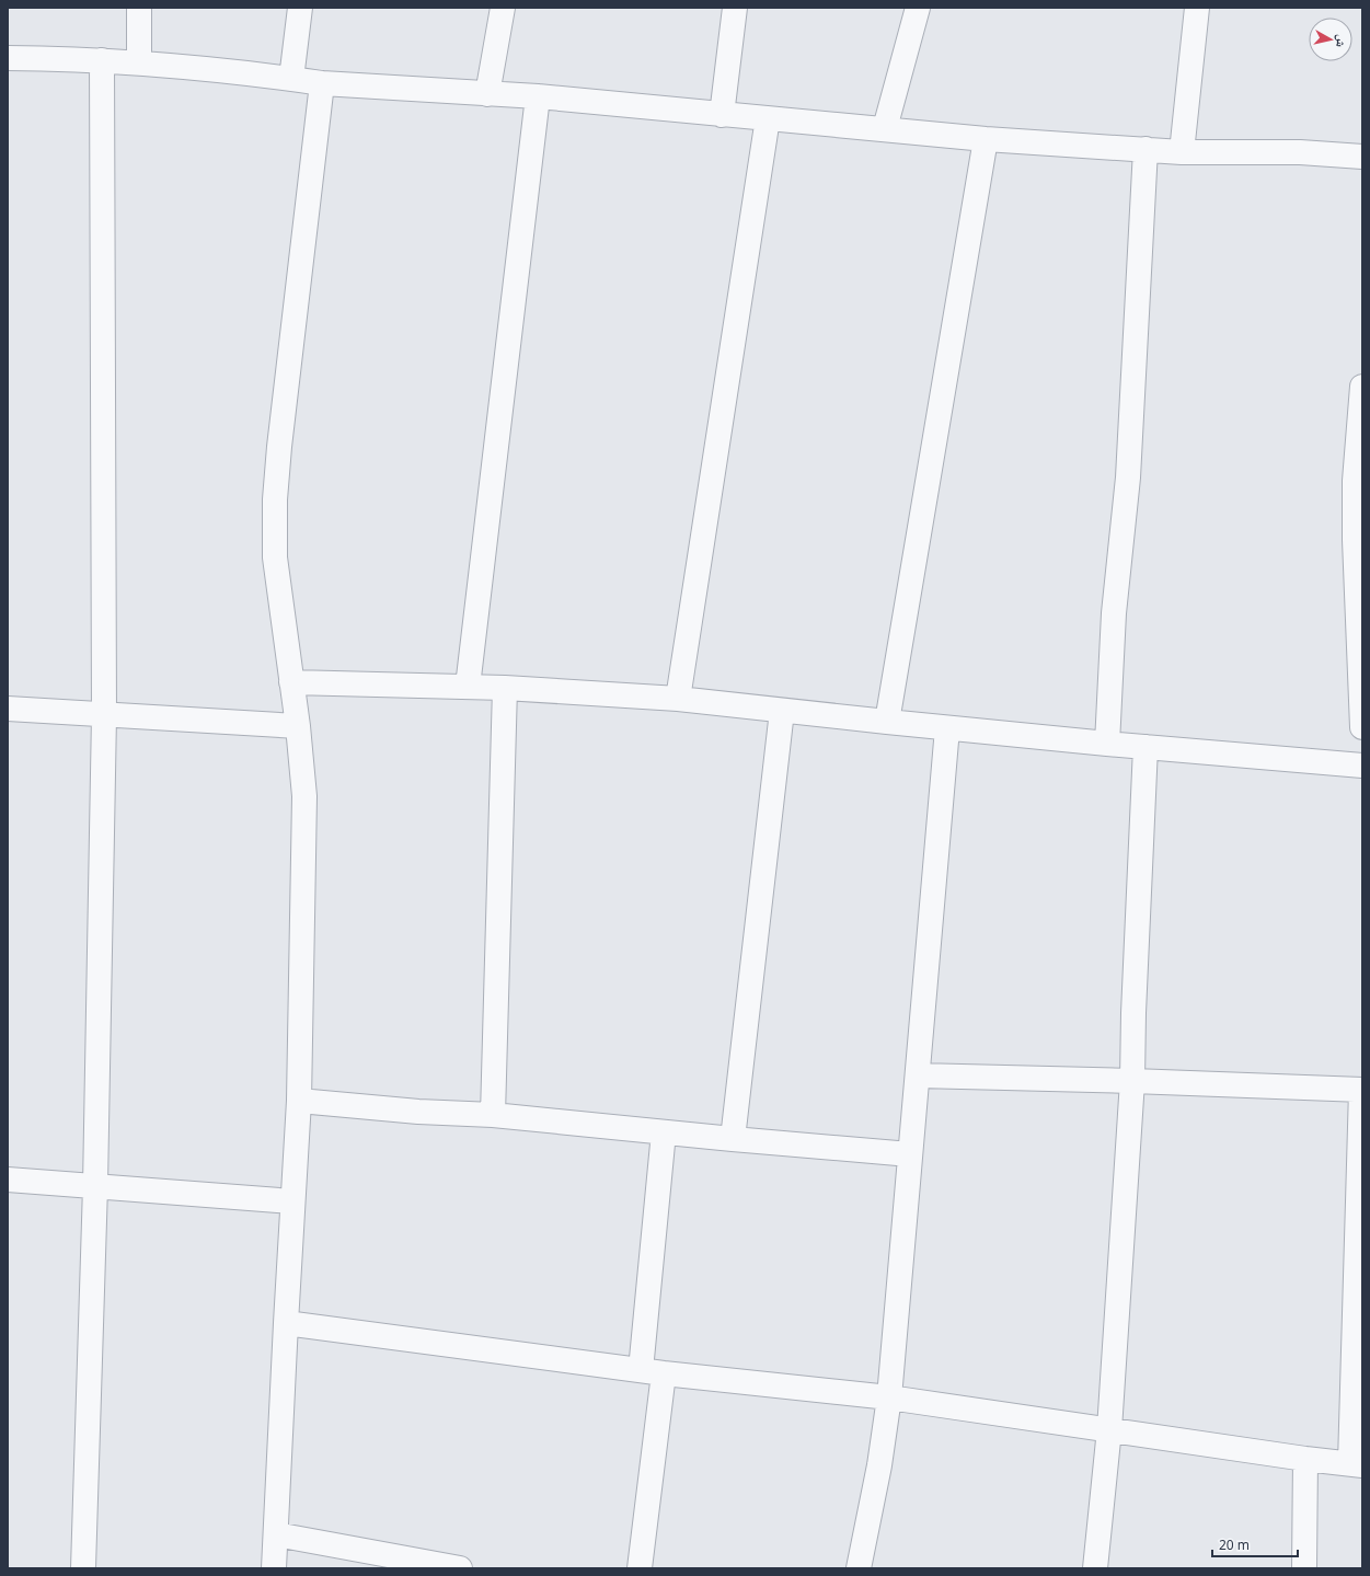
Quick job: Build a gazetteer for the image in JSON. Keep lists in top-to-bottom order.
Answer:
{
  "scale_bar": "20 m",
  "north": "right"
}
